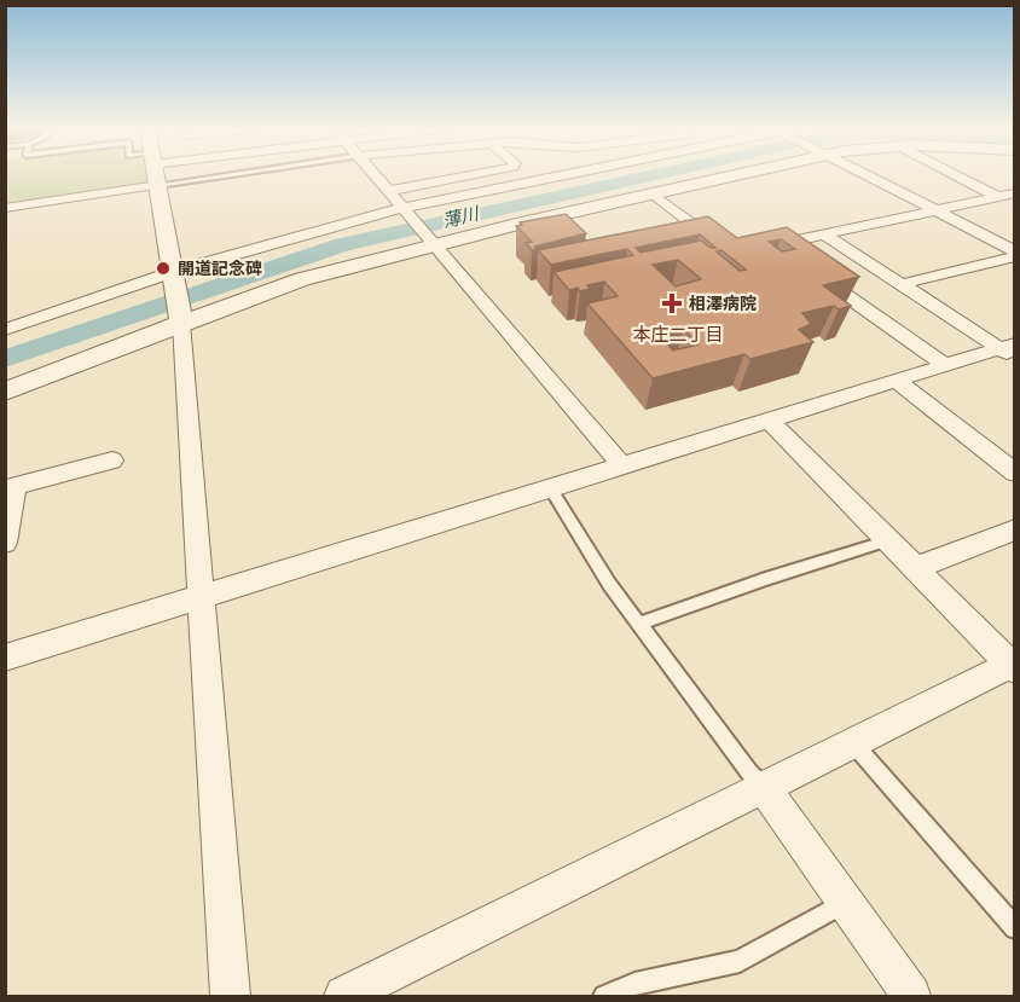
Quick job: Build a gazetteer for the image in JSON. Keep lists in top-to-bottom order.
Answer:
{
  "districts": ["本庄二丁目"],
  "water": ["薄川"],
  "places": {
    "other": ["開道記念碑"],
    "health": ["相澤病院"]
  }
}
